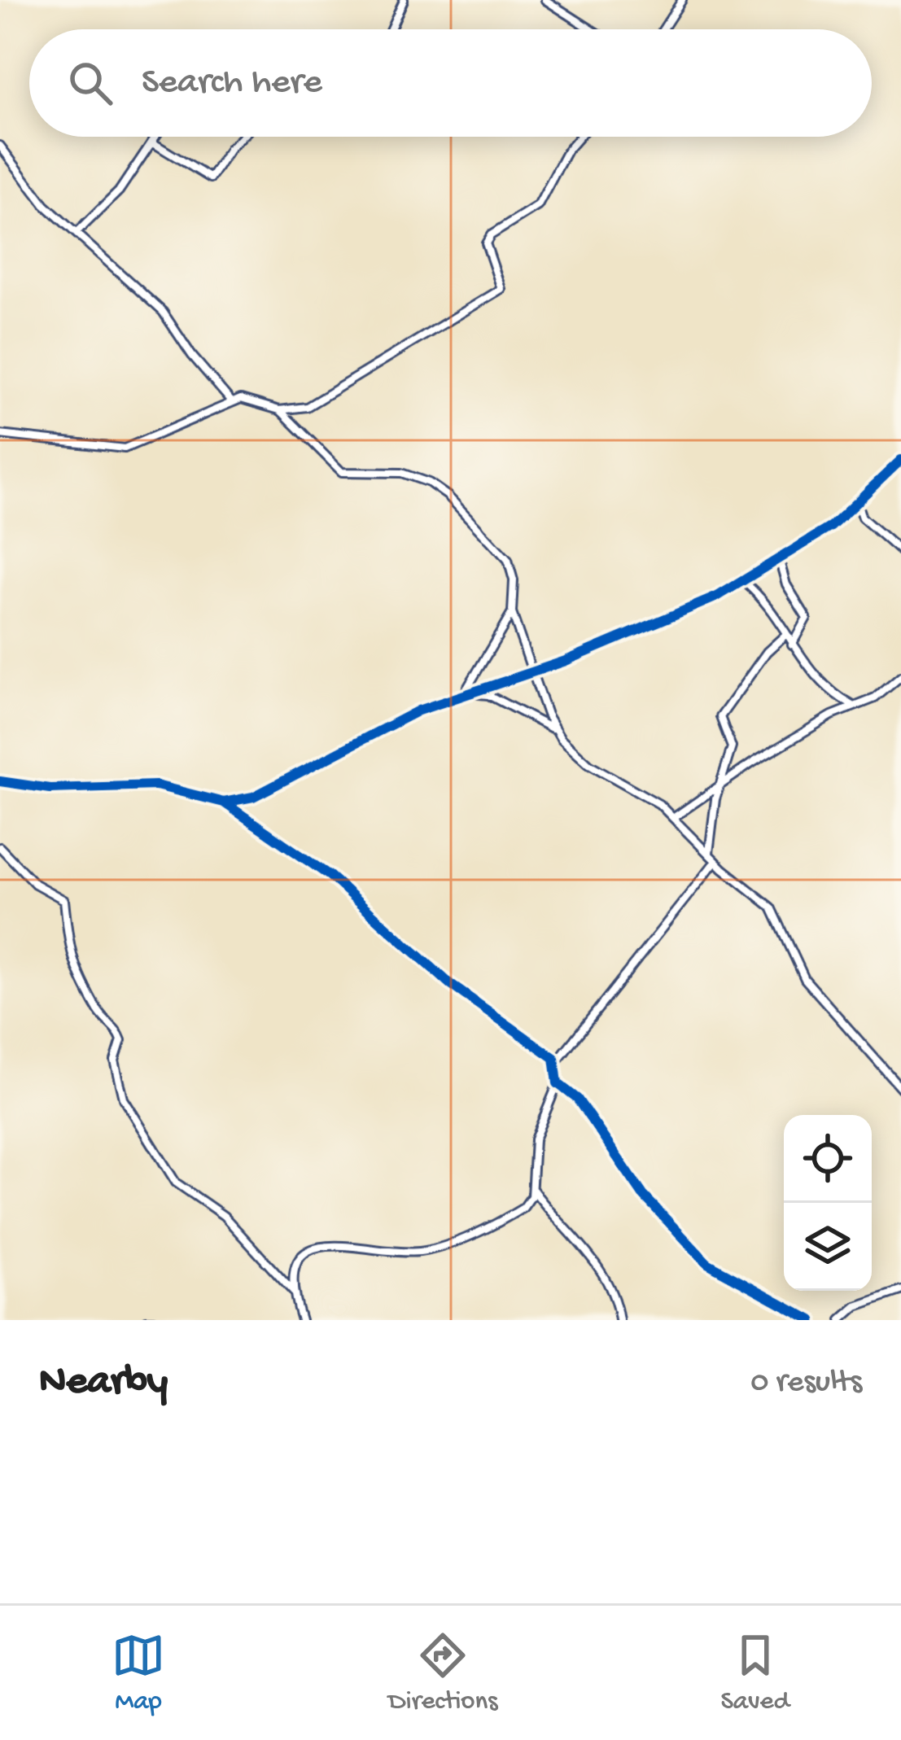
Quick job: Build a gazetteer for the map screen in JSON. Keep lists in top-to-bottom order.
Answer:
{
  "page": {
    "search": "Search here",
    "heading": ["Nearby", "0 results"],
    "nav": ["Map", "Directions", "Saved"]
  }
}
